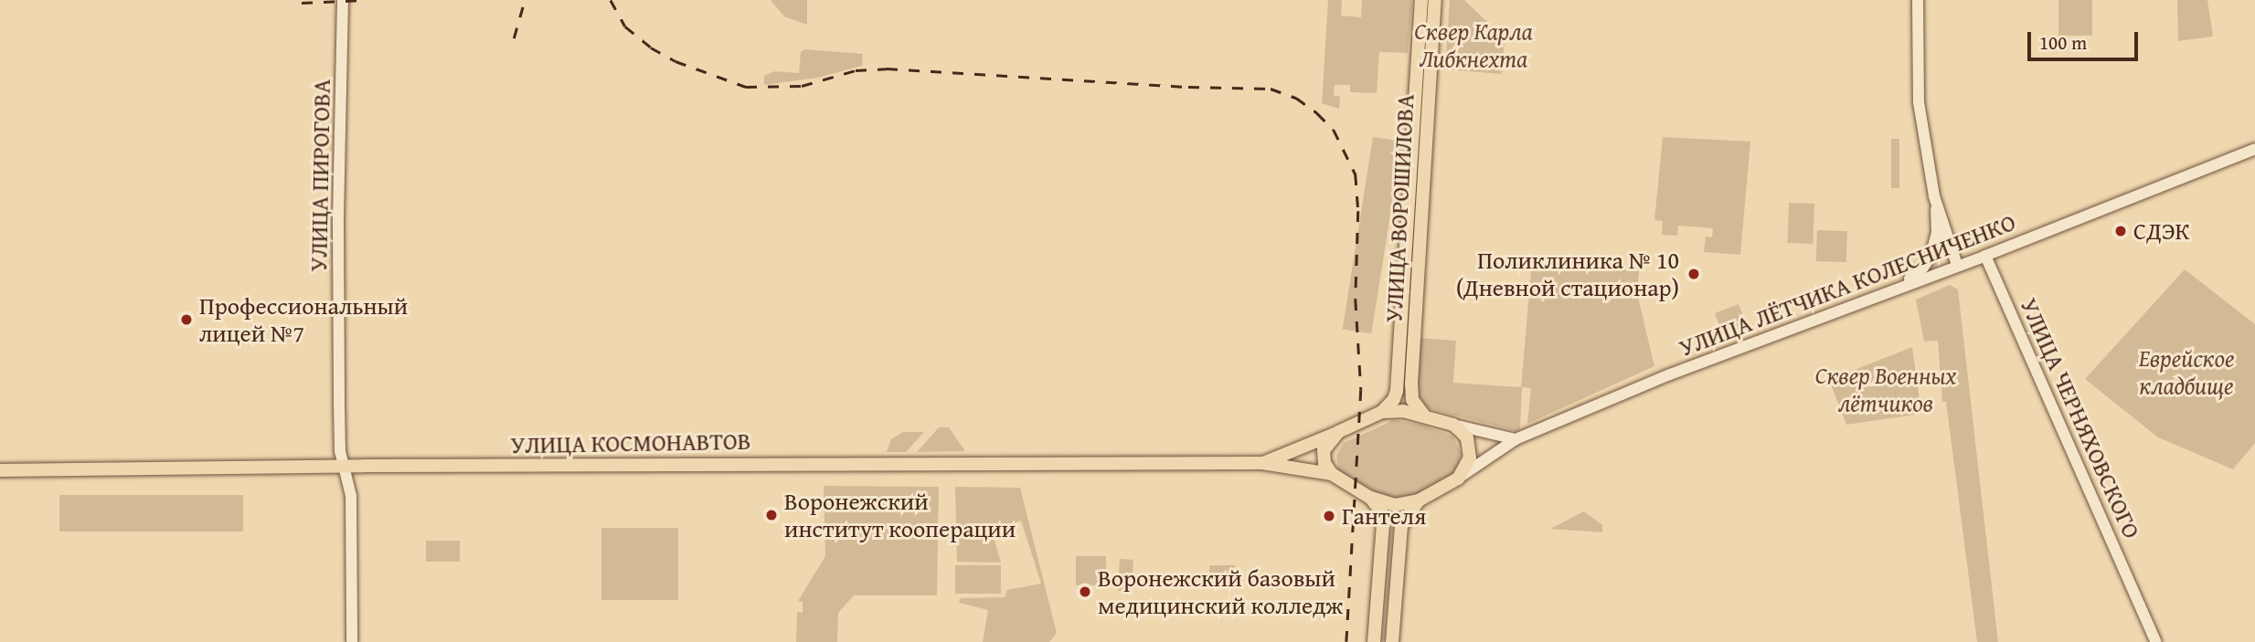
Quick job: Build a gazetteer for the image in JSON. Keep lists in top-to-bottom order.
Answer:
{
  "streets": {
    "main road": ["УЛИЦА ВОРОШИЛОВА", "УЛИЦА КОСМОНАВТОВ"],
    "street": ["УЛИЦА ПИРОГОВА", "УЛИЦА ЛЁТЧИКА КОЛЕСНИЧЕНКО", "УЛИЦА ЧЕРНЯХОВСКОГО"]
  },
  "crossings": [
    ["УЛИЦА ПИРОГОВА", "УЛИЦА КОСМОНАВТОВ"],
    ["УЛИЦА ВОРОШИЛОВА", "УЛИЦА ЛЁТЧИКА КОЛЕСНИЧЕНКО"],
    ["УЛИЦА ВОРОШИЛОВА", "УЛИЦА КОСМОНАВТОВ"],
    ["УЛИЦА ЛЁТЧИКА КОЛЕСНИЧЕНКО", "УЛИЦА ЧЕРНЯХОВСКОГО"],
    ["УЛИЦА ЛЁТЧИКА КОЛЕСНИЧЕНКО", "УЛИЦА КОСМОНАВТОВ"]
  ],
  "parks": ["Сквер Карла Либкнехта", "Еврейское кладбище", "Сквер Военных лётчиков"],
  "places": [
    "СДЭК",
    "Поликлиника № 10 (Дневной стационар)",
    "Профессиональный лицей №7",
    "Воронежский институт кооперации",
    "Гантеля",
    "Воронежский базовый медицинский колледж"
  ],
  "scale_bar": "100 m"
}
